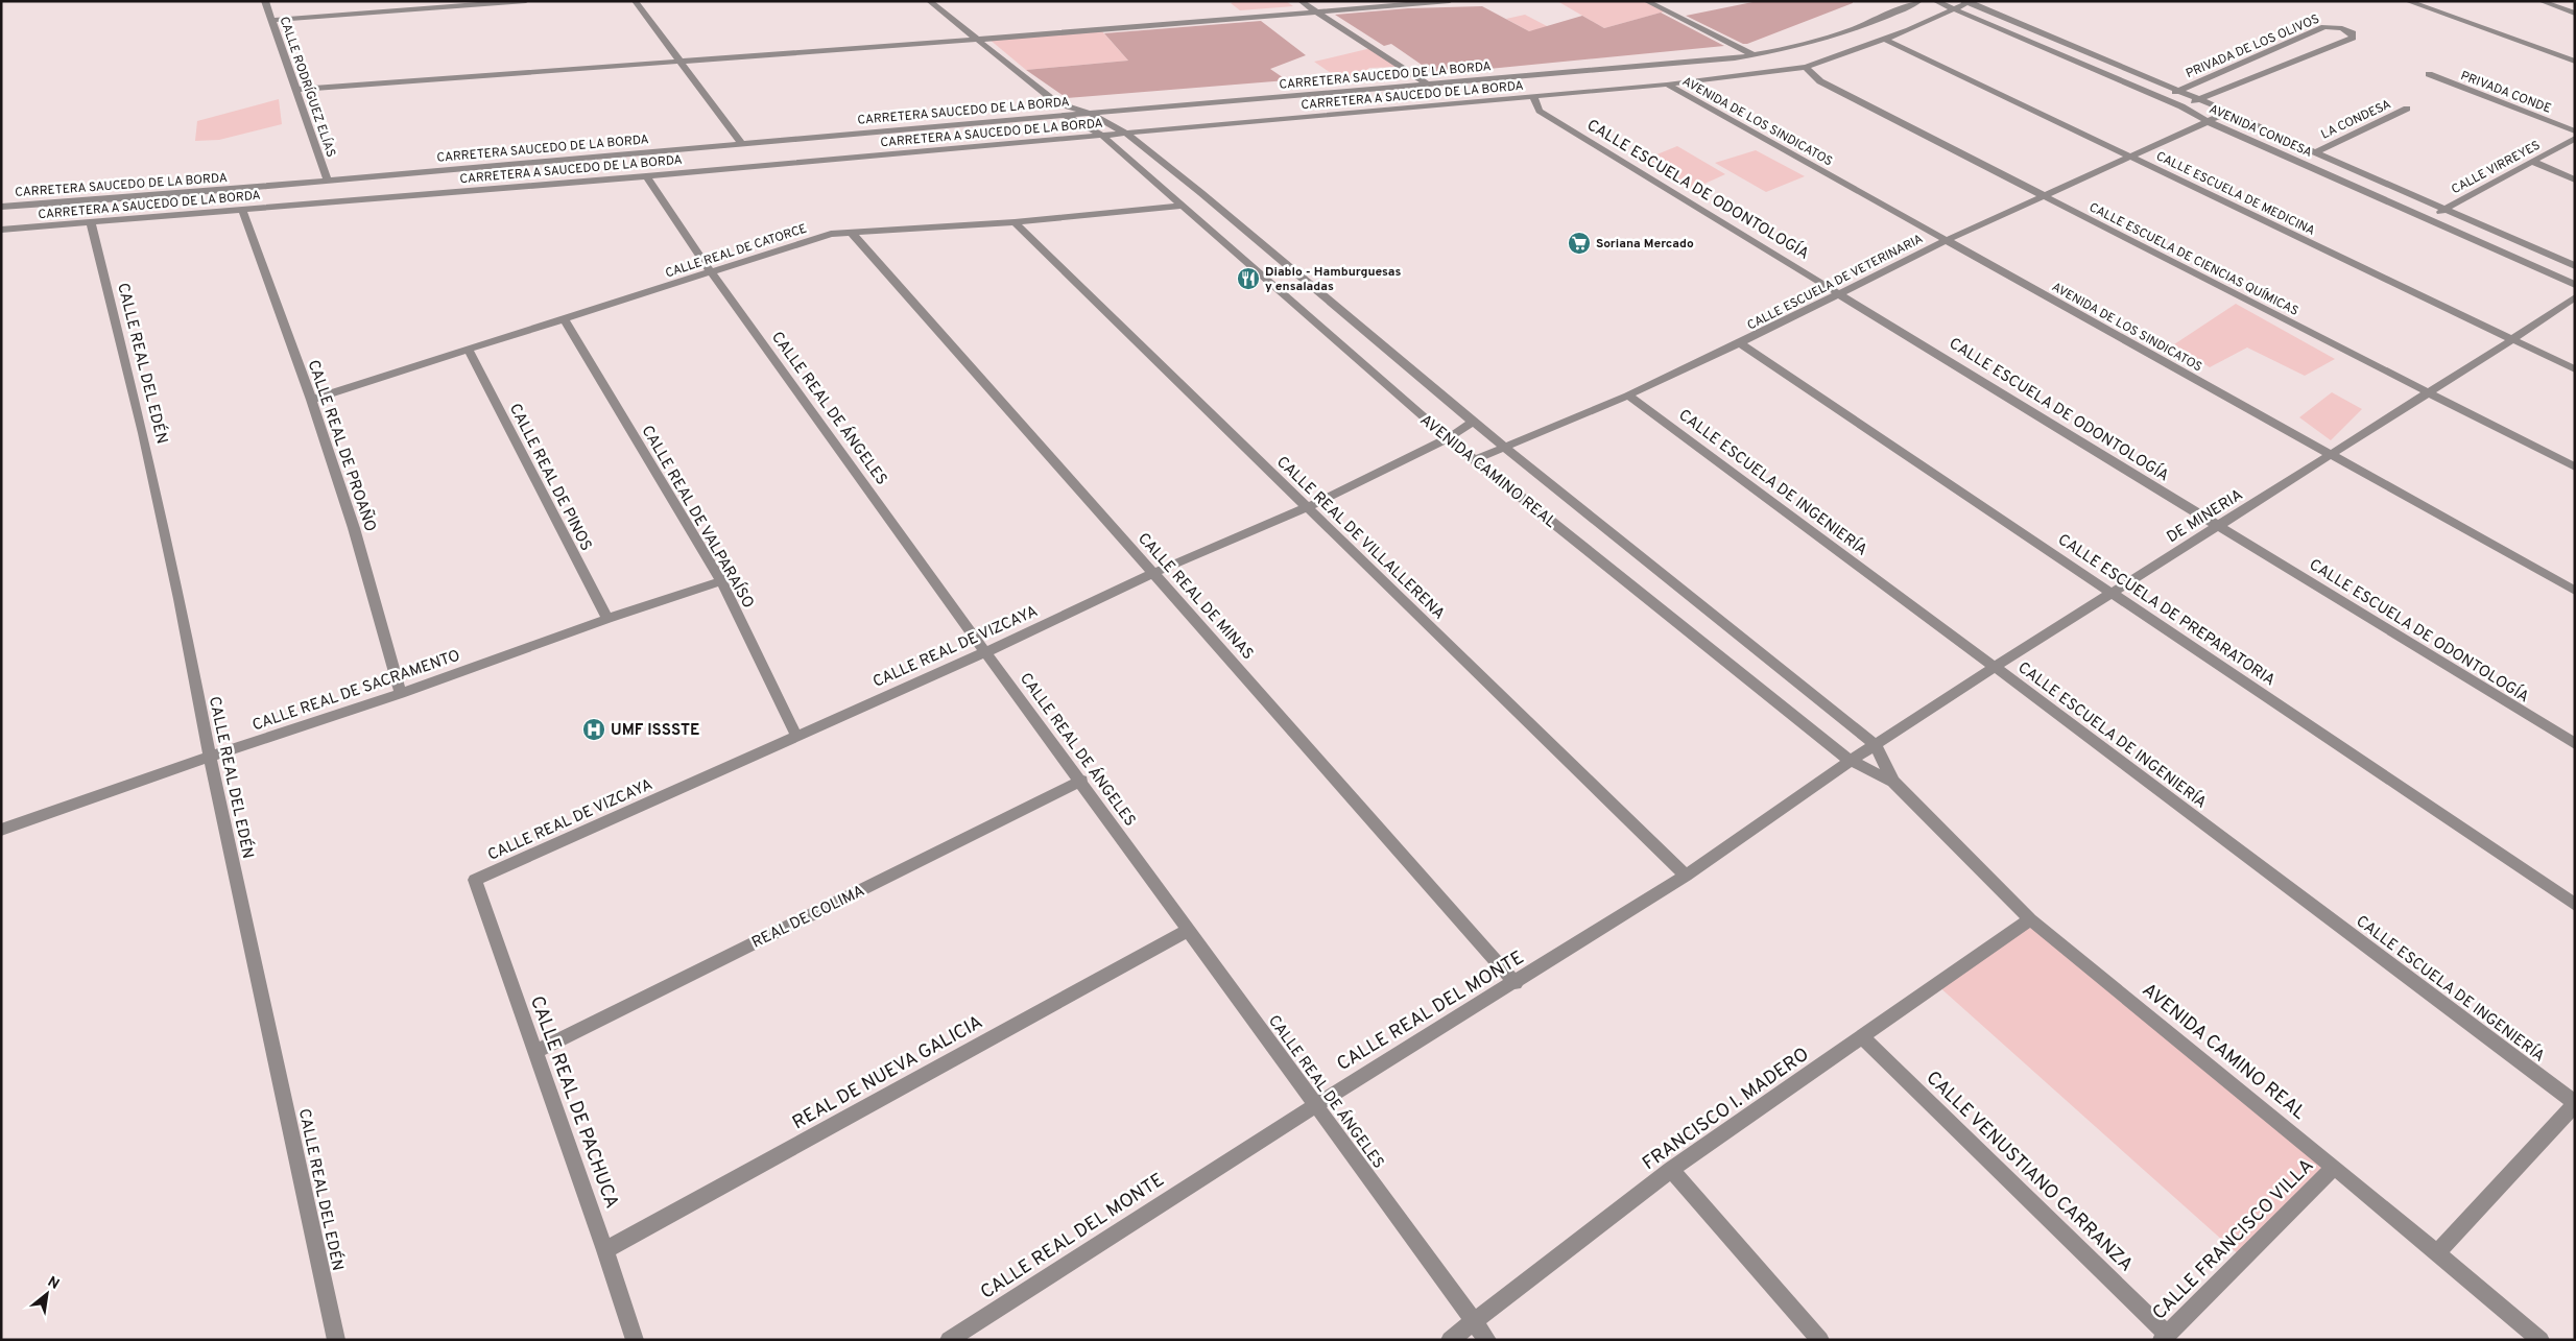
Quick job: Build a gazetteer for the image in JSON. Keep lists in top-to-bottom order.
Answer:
{
  "streets": {
    "street": [
      "PRIVADA DE LOS OLIVOS",
      "CARRETERA SAUCEDO DE LA BORDA",
      "CALLE RODRÍGUEZ ELÍAS",
      "PRIVADA CONDE",
      "CARRETERA A SAUCEDO DE LA BORDA",
      "LA CONDESA",
      "AVENIDA DE LOS SINDICATOS",
      "AVENIDA CONDESA",
      "CALLE VIRREYES",
      "CALLE ESCUELA DE ODONTOLOGÍA",
      "CALLE ESCUELA DE MEDICINA",
      "CALLE REAL DE CATORCE",
      "CALLE ESCUELA DE CIENCIAS QUÍMICAS",
      "CALLE ESCUELA DE VETERINARIA",
      "CALLE REAL DEL EDÉN",
      "CALLE REAL DE ÁNGELES",
      "CALLE REAL DE PROAÑO",
      "AVENIDA CAMINO REAL",
      "CALLE REAL DE PINOS",
      "CALLE ESCUELA DE INGENIERÍA",
      "DE MINERIA",
      "CALLE REAL DE VALPARAÍSO",
      "CALLE REAL DE VILLALLERENA",
      "CALLE REAL DE MINAS",
      "CALLE ESCUELA DE PREPARATORIA",
      "CALLE REAL DE VIZCAYA",
      "CALLE REAL DE SACRAMENTO",
      "REAL DE COLIMA",
      "CALLE REAL DEL MONTE",
      "REAL DE NUEVA GALICIA",
      "CALLE REAL DE PACHUCA",
      "FRANCISCO I. MADERO",
      "CALLE VENUSTIANO CARRANZA",
      "CALLE FRANCISCO VILLA"
    ]
  },
  "crossings": [
    ["PRIVADA DE LOS OLIVOS", "AVENIDA CONDESA"],
    ["CARRETERA SAUCEDO DE LA BORDA", "CALLE RODRÍGUEZ ELÍAS"],
    ["CARRETERA SAUCEDO DE LA BORDA", "AVENIDA CAMINO REAL"],
    ["CARRETERA A SAUCEDO DE LA BORDA", "AVENIDA DE LOS SINDICATOS"],
    ["CARRETERA A SAUCEDO DE LA BORDA", "AVENIDA CONDESA"],
    ["CARRETERA A SAUCEDO DE LA BORDA", "CALLE ESCUELA DE ODONTOLOGÍA"],
    ["CARRETERA A SAUCEDO DE LA BORDA", "CALLE ESCUELA DE MEDICINA"],
    ["CARRETERA A SAUCEDO DE LA BORDA", "CALLE ESCUELA DE CIENCIAS QUÍMICAS"],
    ["CARRETERA A SAUCEDO DE LA BORDA", "CALLE REAL DEL EDÉN"],
    ["CARRETERA A SAUCEDO DE LA BORDA", "CALLE REAL DE ÁNGELES"],
    ["CARRETERA A SAUCEDO DE LA BORDA", "CALLE REAL DE PROAÑO"],
    ["CARRETERA A SAUCEDO DE LA BORDA", "AVENIDA CAMINO REAL"],
    ["LA CONDESA", "AVENIDA CONDESA"],
    ["AVENIDA DE LOS SINDICATOS", "CALLE ESCUELA DE VETERINARIA"],
    ["AVENIDA DE LOS SINDICATOS", "DE MINERIA"],
    ["AVENIDA CONDESA", "CALLE VIRREYES"],
    ["AVENIDA CONDESA", "CALLE ESCUELA DE VETERINARIA"],
    ["CALLE ESCUELA DE ODONTOLOGÍA", "CALLE ESCUELA DE VETERINARIA"],
    ["CALLE ESCUELA DE ODONTOLOGÍA", "DE MINERIA"],
    ["CALLE ESCUELA DE MEDICINA", "CALLE ESCUELA DE VETERINARIA"],
    ["CALLE ESCUELA DE MEDICINA", "DE MINERIA"],
    ["CALLE REAL DE CATORCE", "CALLE REAL DE ÁNGELES"],
    ["CALLE REAL DE CATORCE", "CALLE REAL DE PROAÑO"],
    ["CALLE REAL DE CATORCE", "AVENIDA CAMINO REAL"],
    ["CALLE REAL DE CATORCE", "CALLE REAL DE PINOS"],
    ["CALLE REAL DE CATORCE", "CALLE REAL DE VALPARAÍSO"],
    ["CALLE REAL DE CATORCE", "CALLE REAL DE VILLALLERENA"],
    ["CALLE REAL DE CATORCE", "CALLE REAL DE MINAS"],
    ["CALLE ESCUELA DE CIENCIAS QUÍMICAS", "CALLE ESCUELA DE VETERINARIA"],
    ["CALLE ESCUELA DE CIENCIAS QUÍMICAS", "DE MINERIA"],
    ["CALLE ESCUELA DE VETERINARIA", "AVENIDA CAMINO REAL"],
    ["CALLE ESCUELA DE VETERINARIA", "CALLE ESCUELA DE INGENIERÍA"],
    ["CALLE ESCUELA DE VETERINARIA", "CALLE ESCUELA DE PREPARATORIA"],
    ["CALLE REAL DEL EDÉN", "CALLE REAL DE SACRAMENTO"],
    ["CALLE REAL DE ÁNGELES", "CALLE REAL DE VIZCAYA"],
    ["CALLE REAL DE ÁNGELES", "REAL DE COLIMA"],
    ["CALLE REAL DE ÁNGELES", "CALLE REAL DEL MONTE"],
    ["CALLE REAL DE ÁNGELES", "REAL DE NUEVA GALICIA"],
    ["CALLE REAL DE ÁNGELES", "FRANCISCO I. MADERO"],
    ["CALLE REAL DE PROAÑO", "CALLE REAL DE SACRAMENTO"],
    ["AVENIDA CAMINO REAL", "DE MINERIA"],
    ["AVENIDA CAMINO REAL", "CALLE REAL DE VIZCAYA"],
    ["AVENIDA CAMINO REAL", "CALLE REAL DEL MONTE"],
    ["AVENIDA CAMINO REAL", "FRANCISCO I. MADERO"],
    ["AVENIDA CAMINO REAL", "CALLE FRANCISCO VILLA"],
    ["CALLE REAL DE PINOS", "CALLE REAL DE SACRAMENTO"],
    ["CALLE ESCUELA DE INGENIERÍA", "DE MINERIA"],
    ["DE MINERIA", "CALLE ESCUELA DE PREPARATORIA"],
    ["DE MINERIA", "CALLE REAL DEL MONTE"],
    ["CALLE REAL DE VALPARAÍSO", "CALLE REAL DE VIZCAYA"],
    ["CALLE REAL DE VALPARAÍSO", "CALLE REAL DE SACRAMENTO"],
    ["CALLE REAL DE VILLALLERENA", "CALLE REAL DE VIZCAYA"],
    ["CALLE REAL DE VILLALLERENA", "CALLE REAL DEL MONTE"],
    ["CALLE REAL DE MINAS", "CALLE REAL DE VIZCAYA"],
    ["CALLE REAL DE MINAS", "CALLE REAL DEL MONTE"],
    ["CALLE REAL DE VIZCAYA", "CALLE REAL DE PACHUCA"],
    ["REAL DE COLIMA", "CALLE REAL DE PACHUCA"],
    ["REAL DE NUEVA GALICIA", "CALLE REAL DE PACHUCA"],
    ["FRANCISCO I. MADERO", "CALLE VENUSTIANO CARRANZA"],
    ["CALLE VENUSTIANO CARRANZA", "CALLE FRANCISCO VILLA"]
  ],
  "places": {
    "supermarket": ["Soriana Mercado"],
    "restaurant": ["Diablo - Hamburguesas y ensaladas"],
    "hospital": ["UMF ISSSTE"]
  },
  "north": "top right"
}
